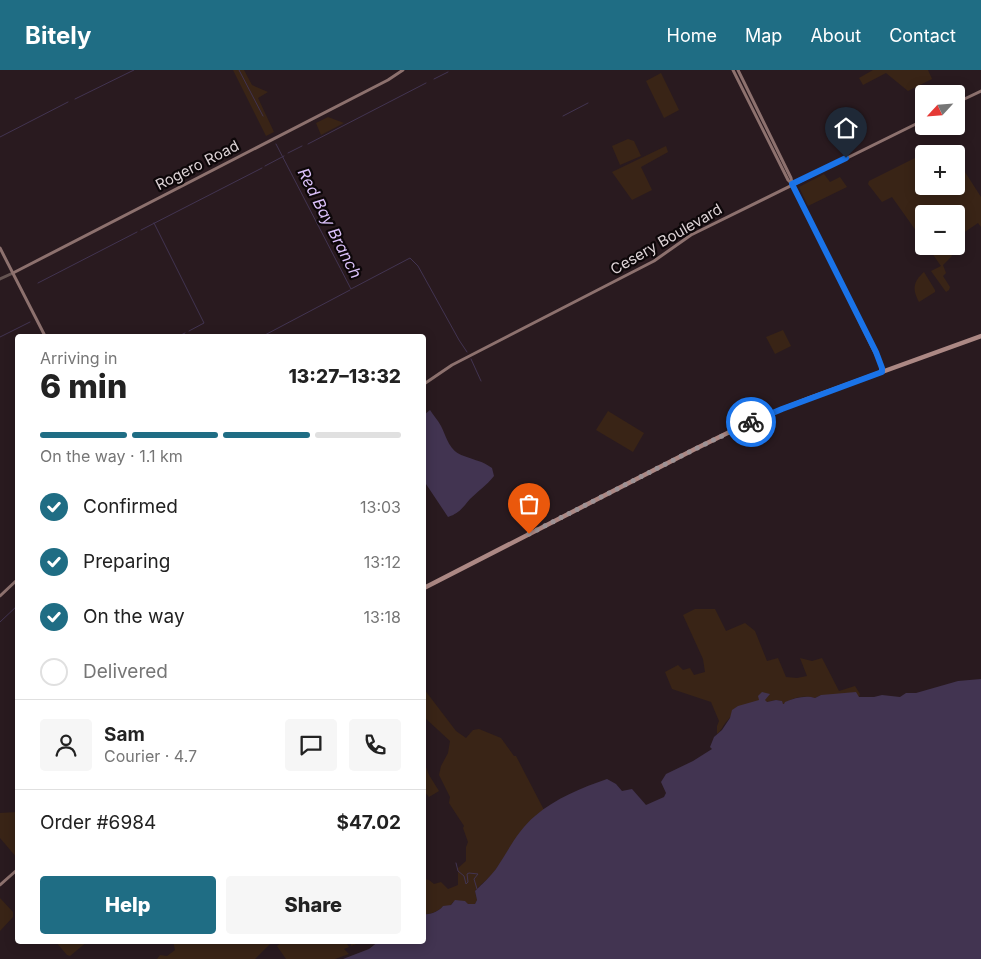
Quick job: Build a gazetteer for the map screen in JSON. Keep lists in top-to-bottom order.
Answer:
{
  "streets": {
    "main road": ["Rogero Road", "Cesery Boulevard"]
  },
  "water": ["Red Bay Branch"],
  "north": "bottom left",
  "page": {
    "header": "Bitely",
    "nav": [
      "Home",
      "Map",
      "About",
      "Contact"
    ],
    "map_buttons": ["+", "−"],
    "heading": ["6 min", "Arriving in", "13:27–13:32"],
    "panel": [
      "Sam",
      "Courier · 4.7",
      "Order #6984",
      "$47.02"
    ],
    "bar": "On the way · 1.1 km",
    "list": [
      ["Confirmed", "13:03"],
      ["Preparing", "13:12"],
      ["On the way", "13:18"],
      "Delivered"
    ],
    "buttons": ["Help", "Share"]
  }
}
